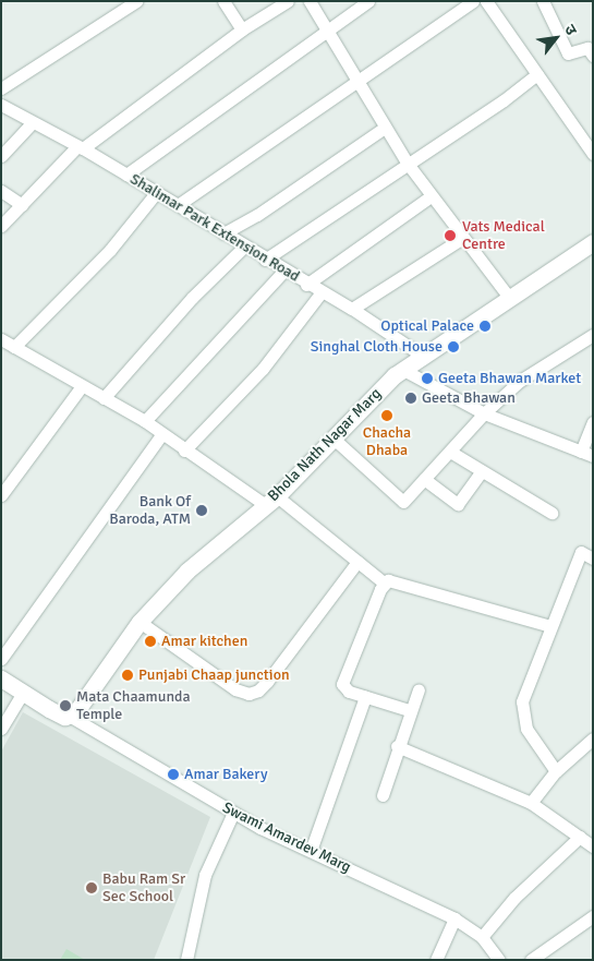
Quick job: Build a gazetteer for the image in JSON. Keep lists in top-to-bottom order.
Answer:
{
  "streets": {
    "street": ["Shalimar Park Extension Road", "Bhola Nath Nagar Marg", "Swami Amardev Marg"]
  },
  "crossings": [
    ["Shalimar Park Extension Road", "Bhola Nath Nagar Marg"],
    ["Bhola Nath Nagar Marg", "Swami Amardev Marg"]
  ],
  "places": [
    "Vats Medical Centre",
    "Optical Palace",
    "Singhal Cloth House",
    "Geeta Bhawan Market",
    "Geeta Bhawan",
    "Chacha Dhaba",
    "Bank Of Baroda, ATM",
    "Amar kitchen",
    "Punjabi Chaap junction",
    "Mata Chaamunda Temple",
    "Amar Bakery",
    "Babu Ram Sr Sec School"
  ],
  "north": "top right"
}
